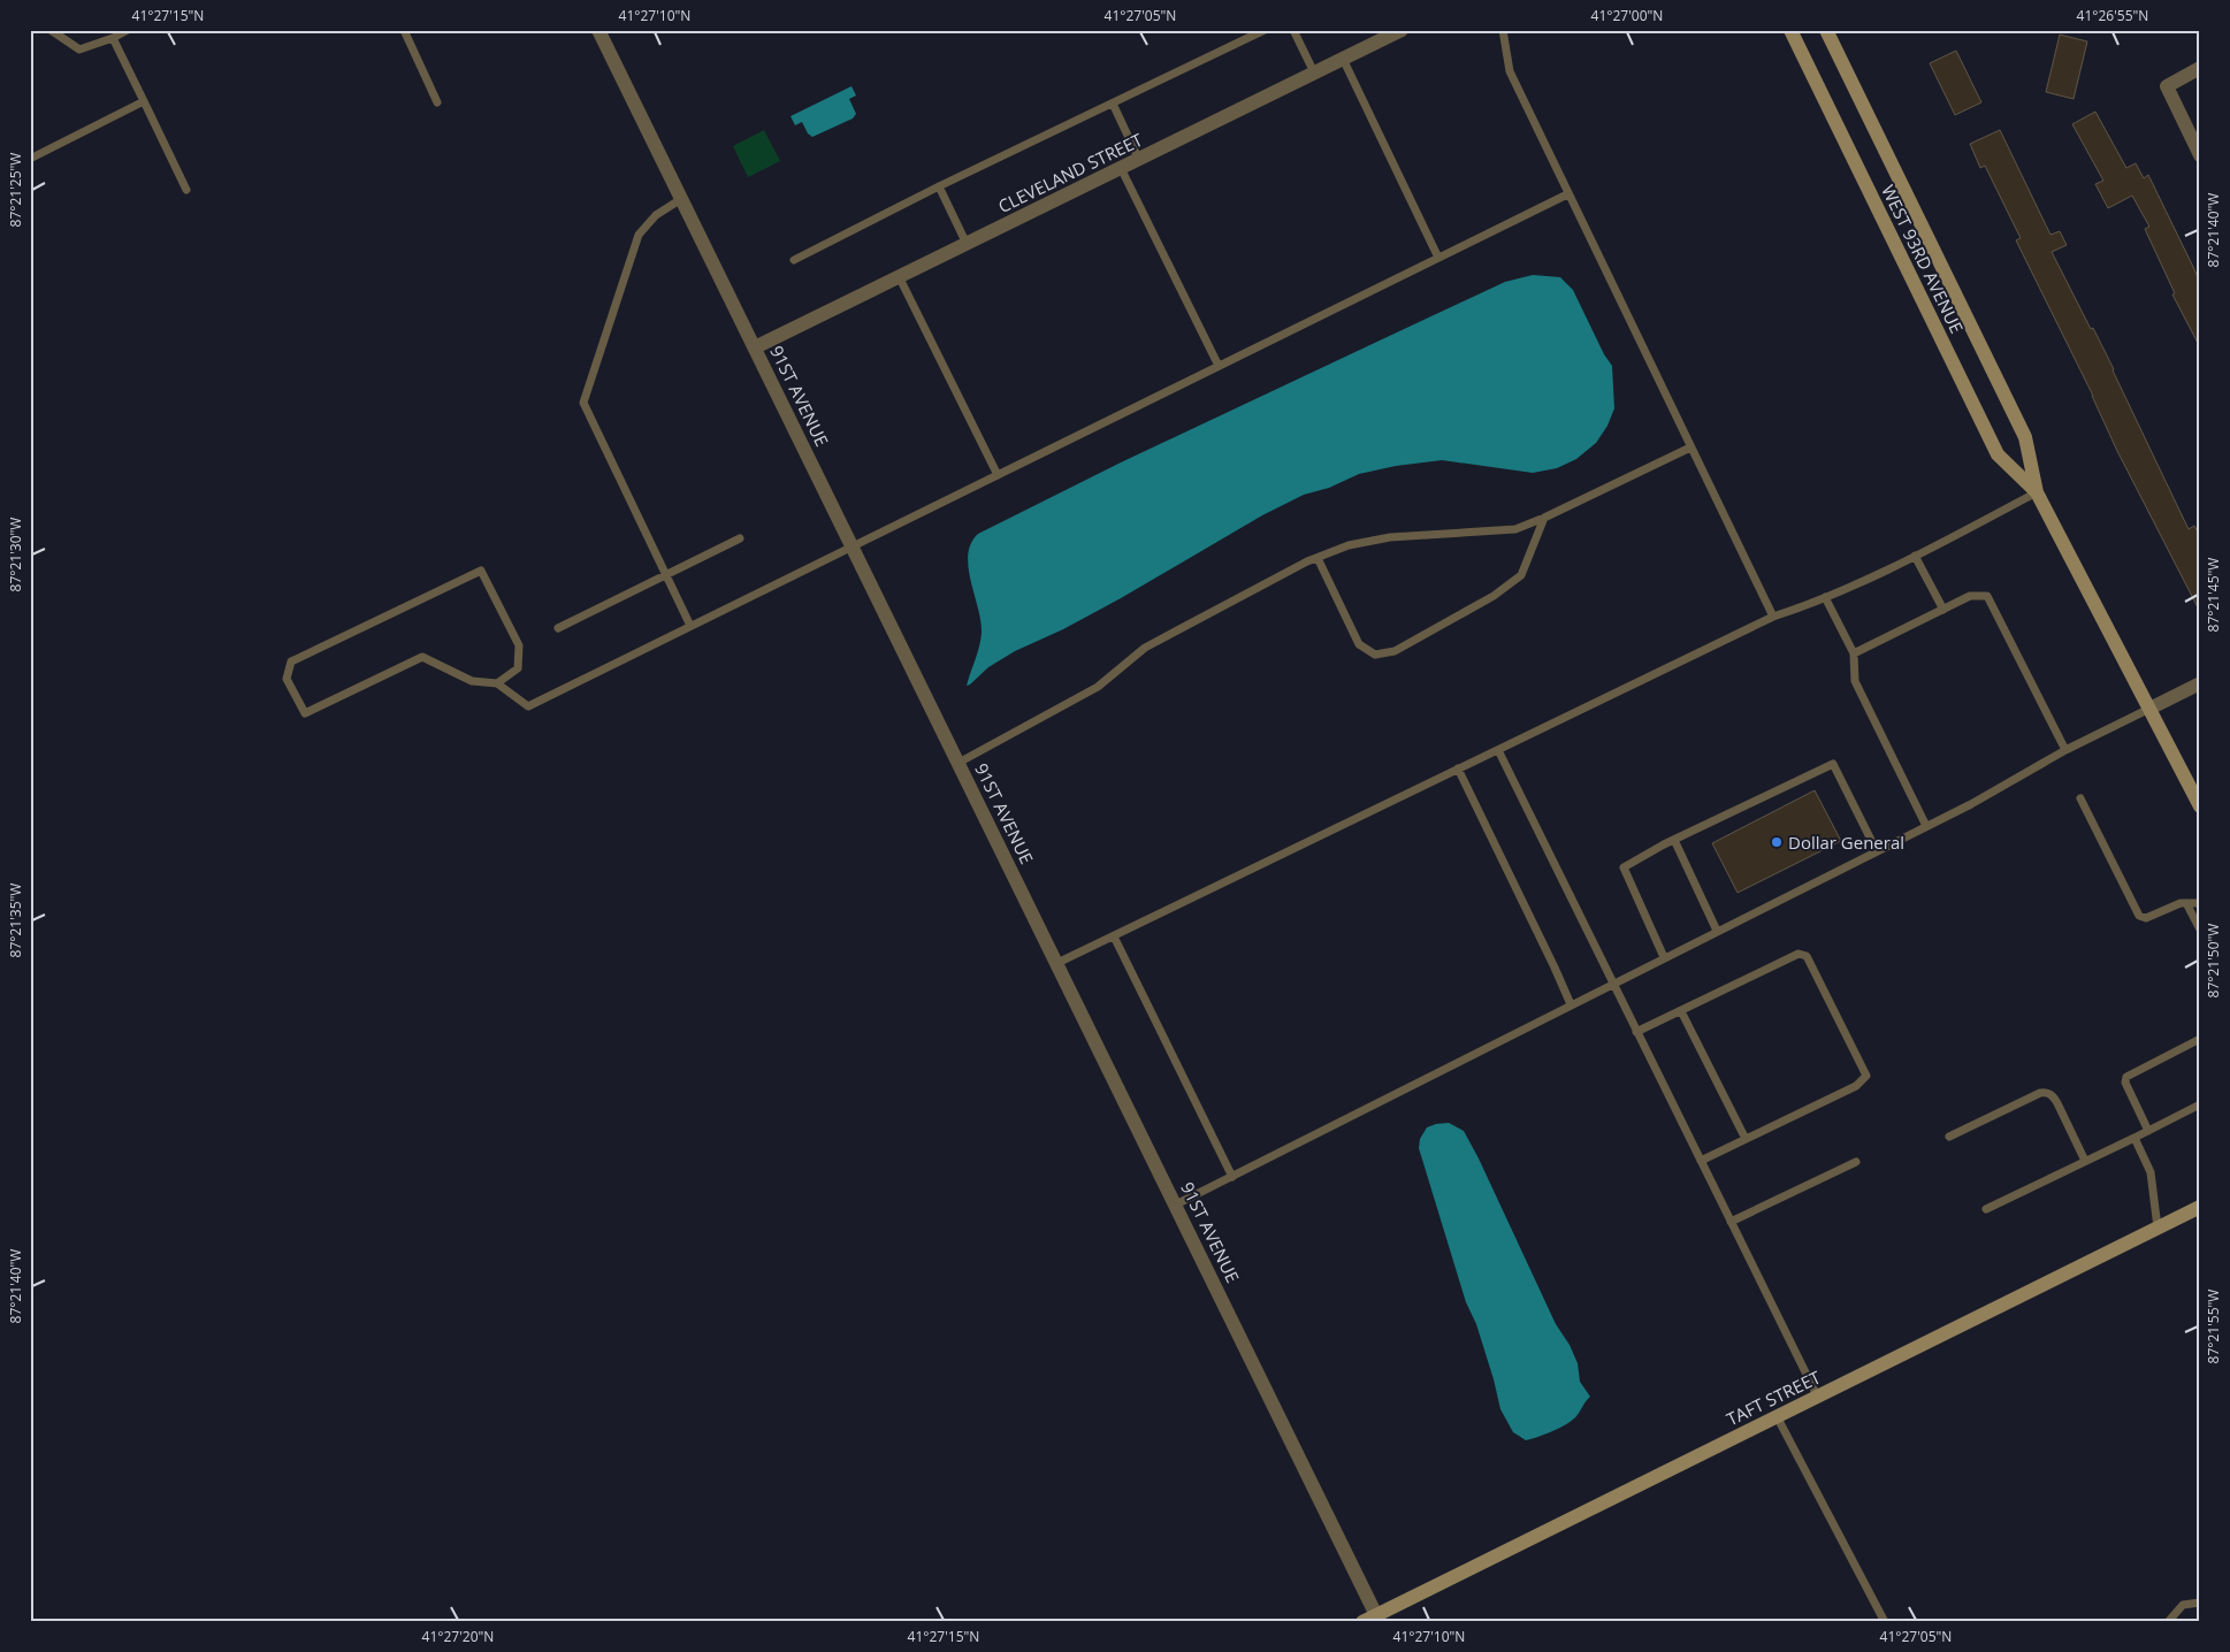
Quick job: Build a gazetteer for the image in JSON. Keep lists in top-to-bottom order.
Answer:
{
  "streets": {
    "street": [
      "CLEVELAND STREET",
      "WEST 93RD AVENUE",
      "91ST AVENUE",
      "TAFT STREET"
    ]
  },
  "crossings": [
    ["CLEVELAND STREET", "91ST AVENUE"],
    ["91ST AVENUE", "TAFT STREET"]
  ],
  "places": ["Dollar General"],
  "coordinates": [
    "41°27'15\"N",
    "41°27'10\"N",
    "41°27'05\"N",
    "41°27'00\"N",
    "41°26'55\"N",
    "87°21'25\"W",
    "87°21'40\"W",
    "87°21'30\"W",
    "87°21'45\"W",
    "87°21'35\"W",
    "87°21'50\"W",
    "87°21'55\"W",
    "41°27'20\"N"
  ]
}
